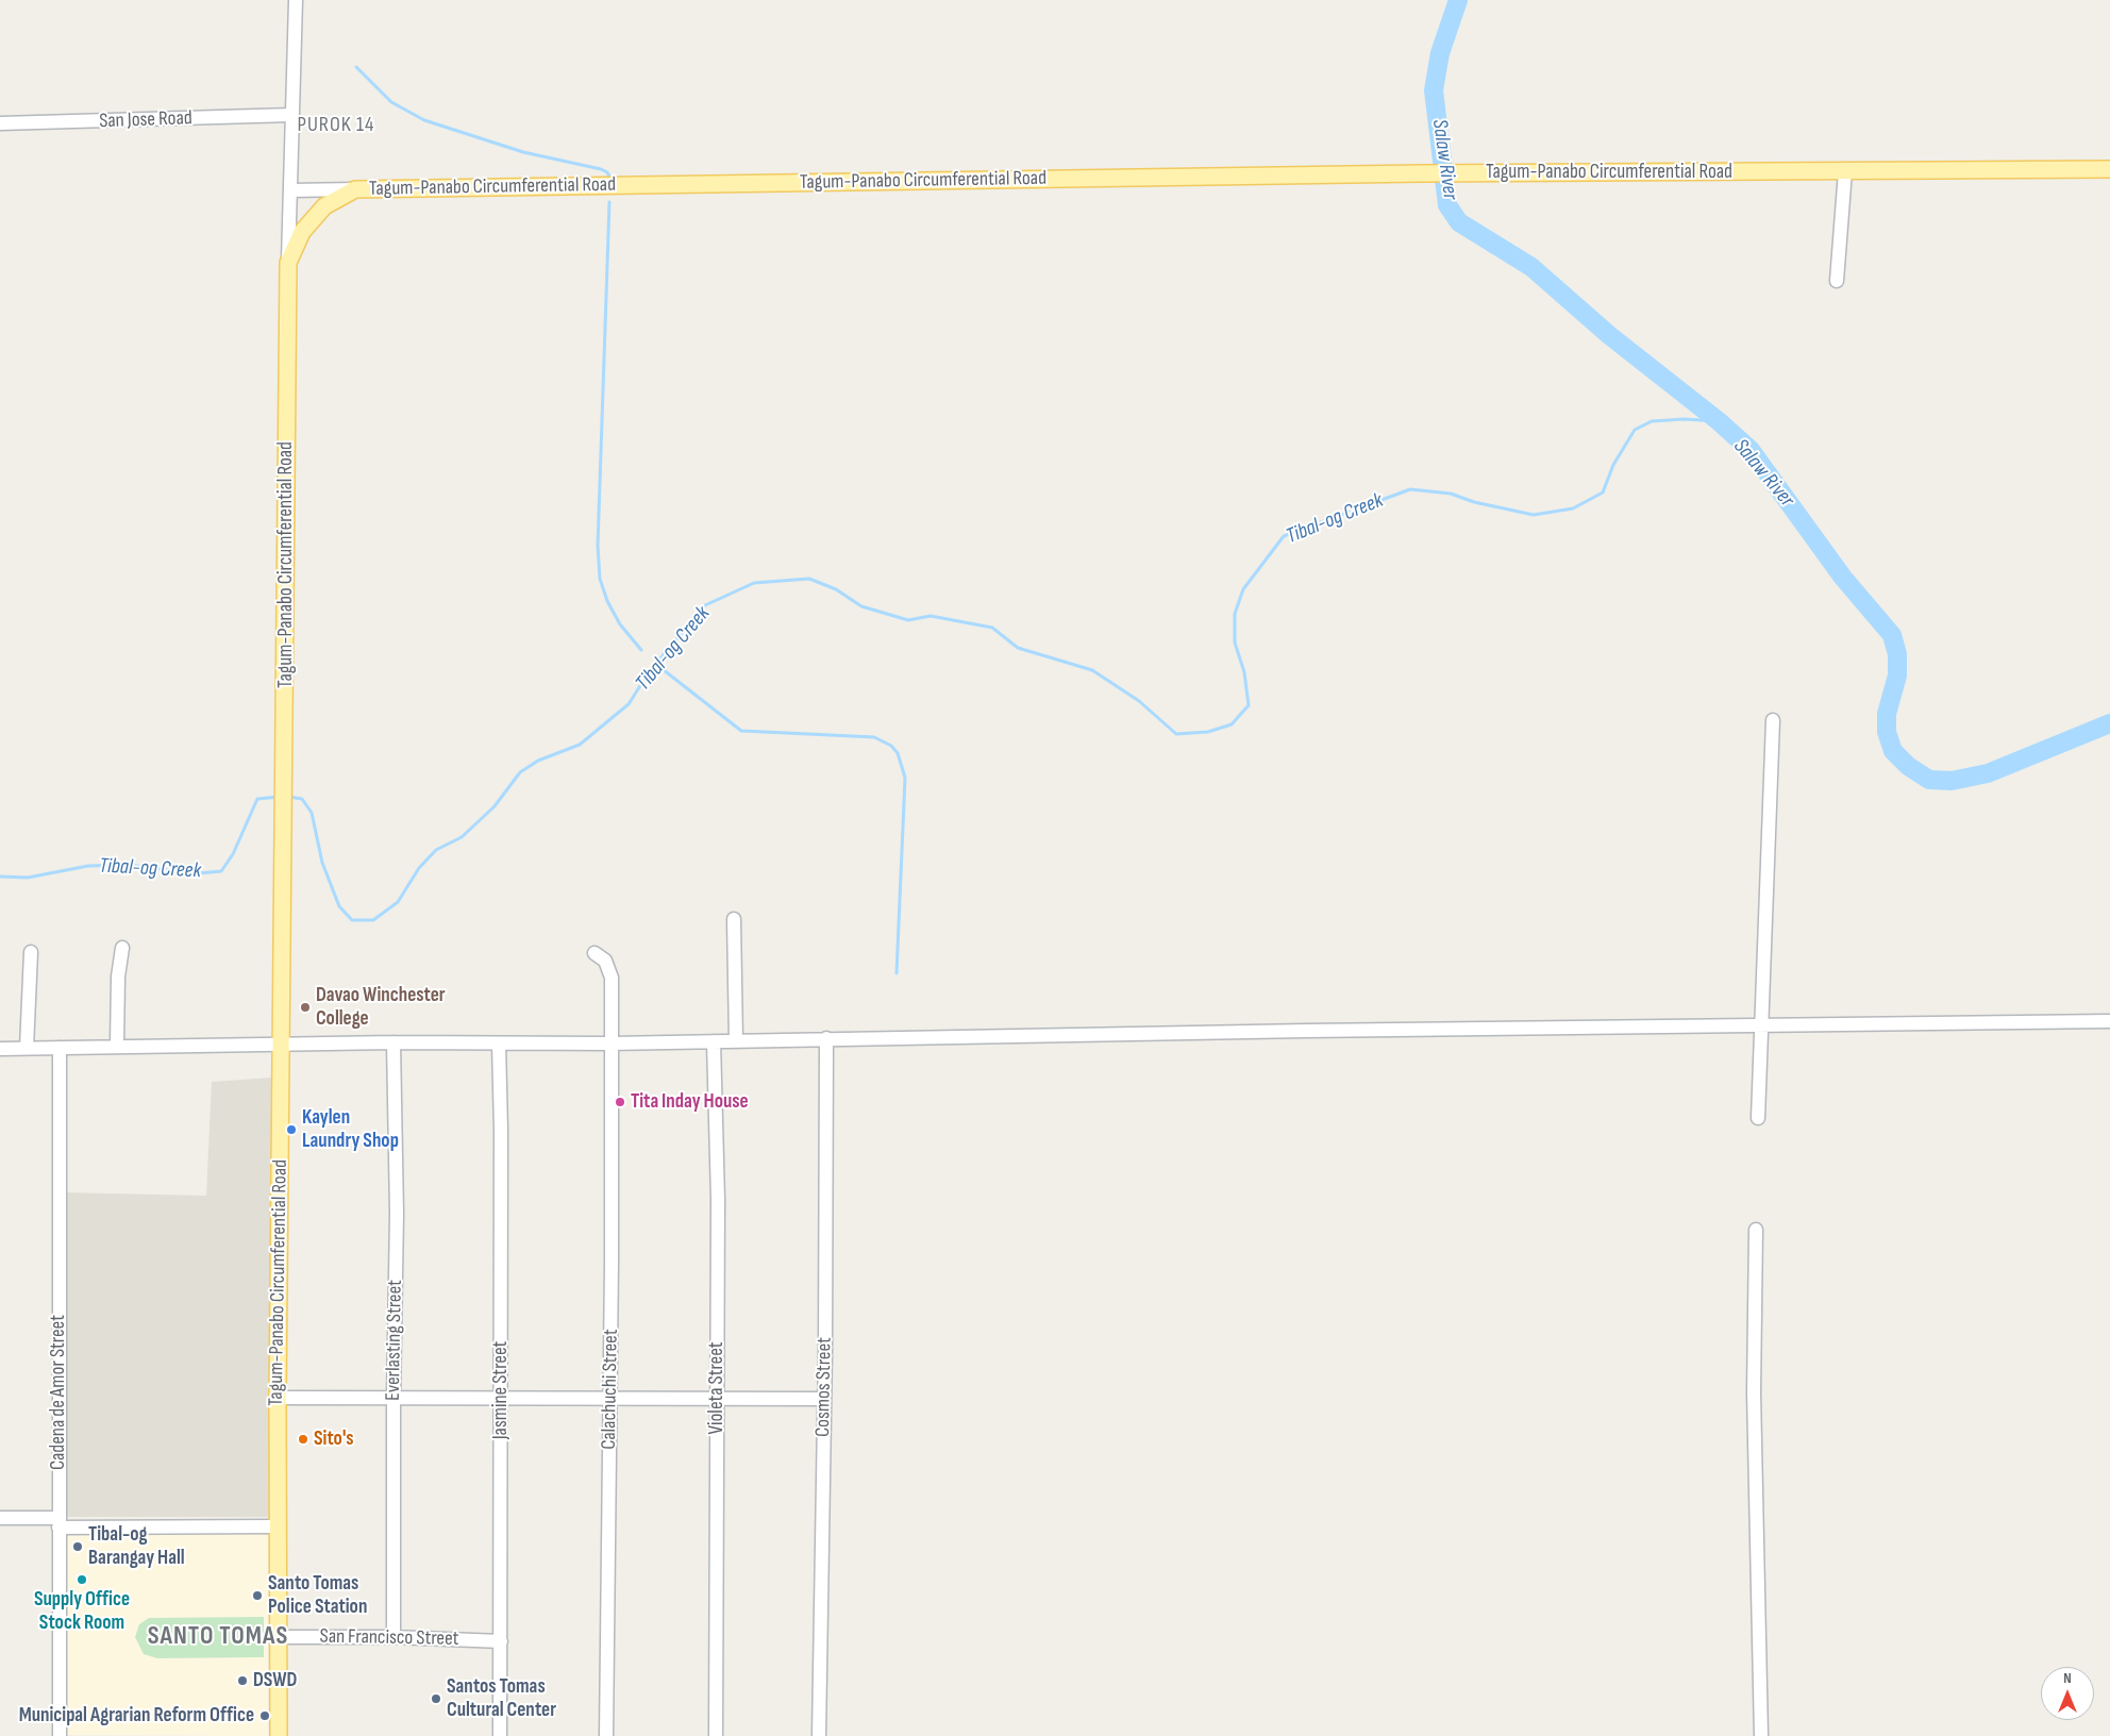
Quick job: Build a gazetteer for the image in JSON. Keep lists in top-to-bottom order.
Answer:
{
  "streets": {
    "main road": ["Tagum-Panabo Circumferential Road"],
    "street": [
      "San Jose Road",
      "Everlasting Street",
      "Cosmos Street",
      "Violeta Street",
      "Calachuchi Street",
      "Jasmine Street",
      "Cadena de Amor Street",
      "San Francisco Street"
    ]
  },
  "crossings": [
    ["Tagum-Panabo Circumferential Road", "San Francisco Street"],
    ["Everlasting Street", "San Francisco Street"],
    ["Jasmine Street", "San Francisco Street"]
  ],
  "districts": ["PUROK 14", "SANTO TOMAS"],
  "water": ["Salaw River", "Tibal-og Creek"],
  "places": [
    "Davao Winchester College",
    "Tita Inday House",
    "Kaylen Laundry Shop",
    "Sito's",
    "Tibal-og Barangay Hall",
    "Supply Office Stock Room",
    "Santo Tomas Police Station",
    "DSWD",
    "Santos Tomas Cultural Center",
    "Municipal Agrarian Reform Office"
  ],
  "north": "top"
}
